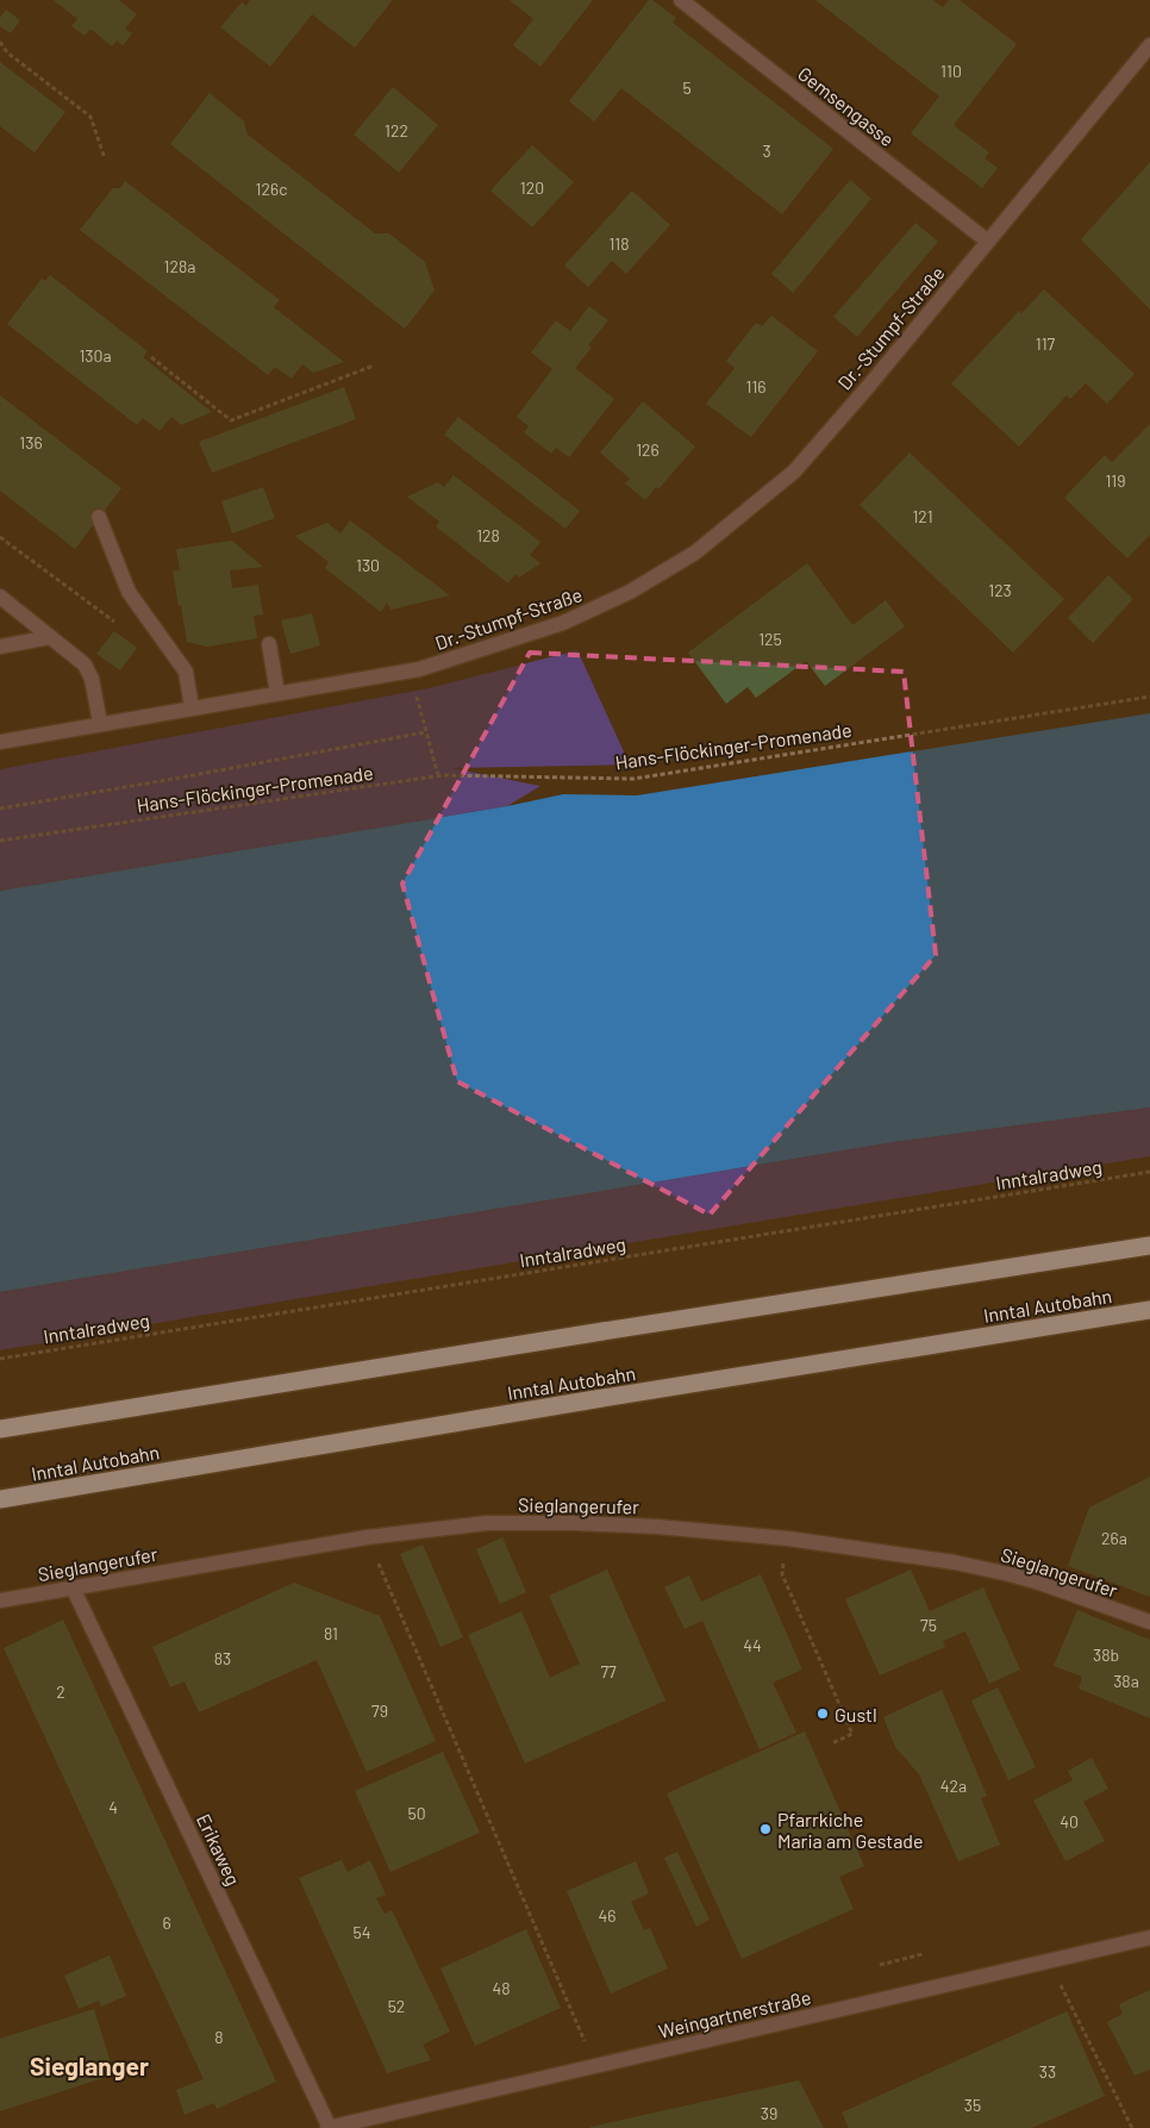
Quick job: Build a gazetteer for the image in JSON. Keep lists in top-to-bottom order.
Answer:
{
  "streets": {
    "highway": ["Inntal Autobahn"],
    "street": [
      "Gemsengasse",
      "Dr.-Stumpf-Straße",
      "Sieglangerufer",
      "Erikaweg",
      "Weingartnerstraße"
    ],
    "path": ["Hans-Flöckinger-Promenade", "Inntalradweg"]
  },
  "crossings": [
    ["Gemsengasse", "Dr.-Stumpf-Straße"],
    ["Sieglangerufer", "Erikaweg"],
    ["Erikaweg", "Weingartnerstraße"]
  ],
  "districts": ["Sieglanger"],
  "places": ["Gustl", "Pfarrkiche Maria am Gestade"],
  "house_numbers": [
    "110",
    "5",
    "122",
    "3",
    "120",
    "126c",
    "118",
    "128a",
    "117",
    "130a",
    "116",
    "136",
    "126",
    "119",
    "121",
    "128",
    "130",
    "123",
    "125",
    "26a",
    "75",
    "81",
    "44",
    "38b",
    "83",
    "77",
    "38a",
    "2",
    "79",
    "42a",
    "4",
    "50",
    "40",
    "46",
    "6",
    "54",
    "48",
    "52",
    "8",
    "33",
    "35",
    "39"
  ]
}
